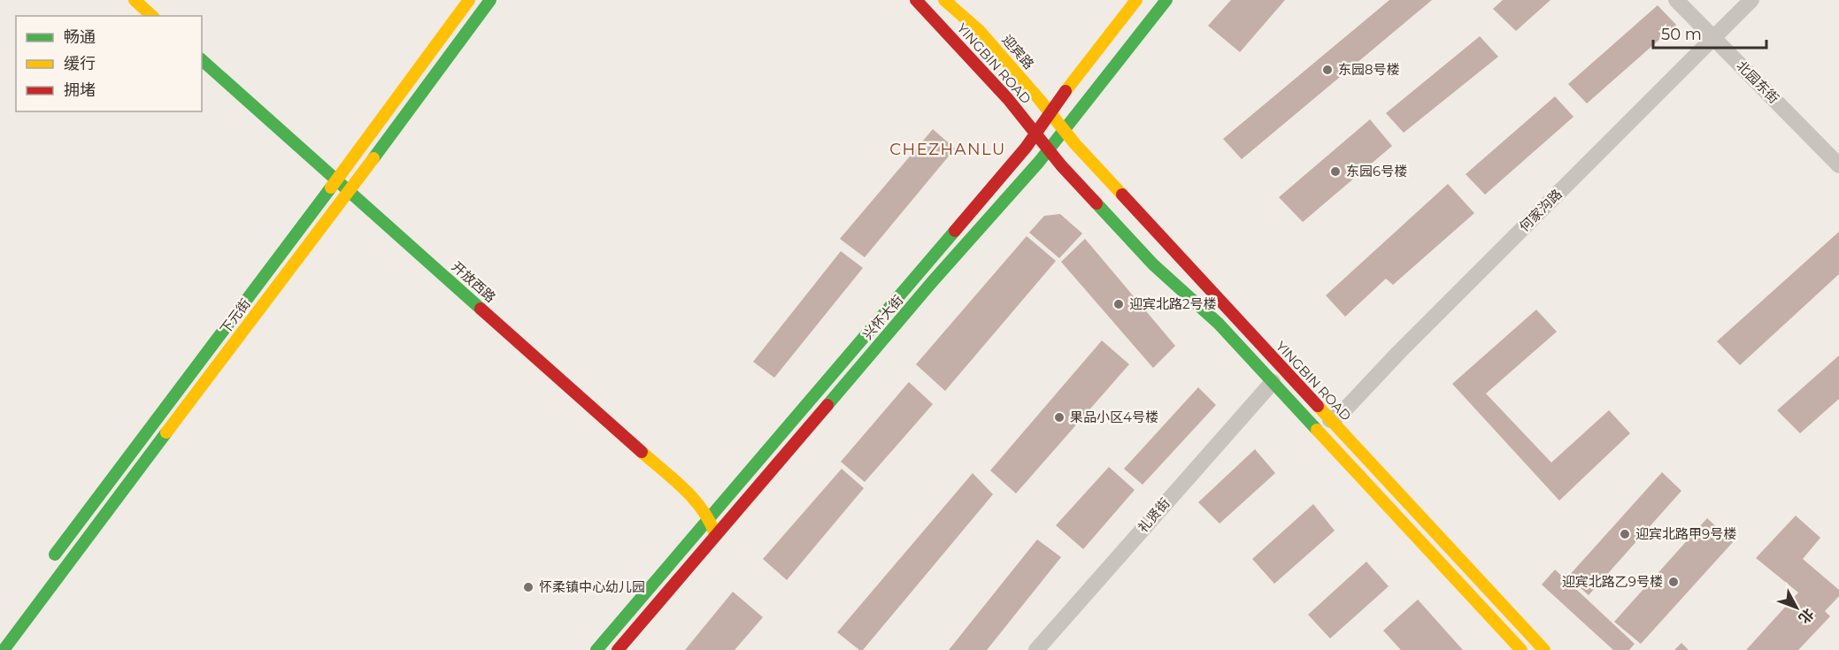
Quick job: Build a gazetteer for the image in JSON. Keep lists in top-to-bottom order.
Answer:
{
  "streets": {
    "main road": [
      "迎宾路",
      "YINGBIN ROAD",
      "开放西路",
      "下元街",
      "兴怀大街"
    ],
    "street": ["北园东街", "何家沟路", "礼贤街"]
  },
  "crossings": [
    ["迎宾路", "YINGBIN ROAD"],
    ["迎宾路", "兴怀大街"],
    ["YINGBIN ROAD", "何家沟路"],
    ["YINGBIN ROAD", "兴怀大街"],
    ["北园东街", "何家沟路"],
    ["开放西路", "下元街"],
    ["开放西路", "兴怀大街"]
  ],
  "districts": ["CHEZHANLU"],
  "places": [
    "东园8号楼",
    "东园6号楼",
    "迎宾北路2号楼",
    "果品小区4号楼",
    "迎宾北路甲9号楼",
    "迎宾北路乙9号楼",
    "怀柔镇中心幼儿园"
  ],
  "legend": ["畅通", "缓行", "拥堵"],
  "scale_bar": "50 m",
  "north": "bottom right"
}
